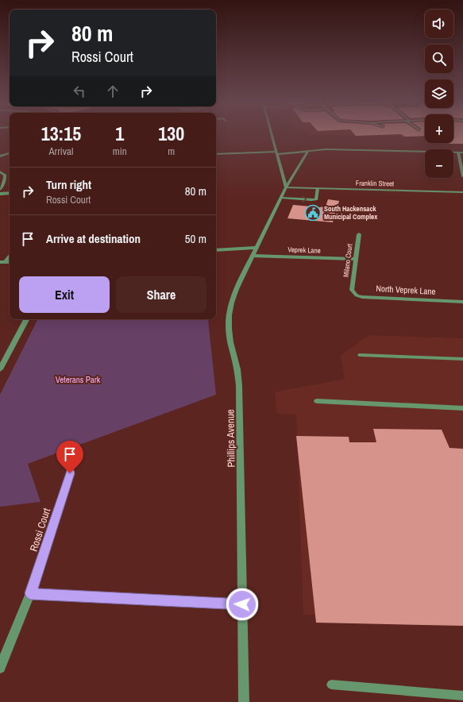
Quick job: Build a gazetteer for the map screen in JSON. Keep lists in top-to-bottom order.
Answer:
{
  "streets": {
    "street": [
      "Franklin Street",
      "Veprek Lane",
      "Milano Court",
      "North Veprek Lane",
      "Phillips Avenue",
      "Rossi Court"
    ]
  },
  "crossings": [
    ["Franklin Street", "Phillips Avenue"],
    ["Veprek Lane", "Milano Court"],
    ["Veprek Lane", "Phillips Avenue"],
    ["Milano Court", "North Veprek Lane"]
  ],
  "parks": ["Veterans Park"],
  "places": {
    "public building": ["South Hackensack Municipal Complex"]
  },
  "page": {
    "map_buttons": ["+", "−"],
    "turn": ["80 m", "Rossi Court"],
    "eta": [
      "13:15",
      "Arrival",
      "1",
      "min",
      "130",
      "m"
    ],
    "list": [
      {
        "name": "Turn right",
        "note": "Rossi Court",
        "value": "80 m"
      },
      {
        "name": "Arrive at destination",
        "value": "50 m"
      }
    ],
    "buttons": ["Exit", "Share"]
  }
}
